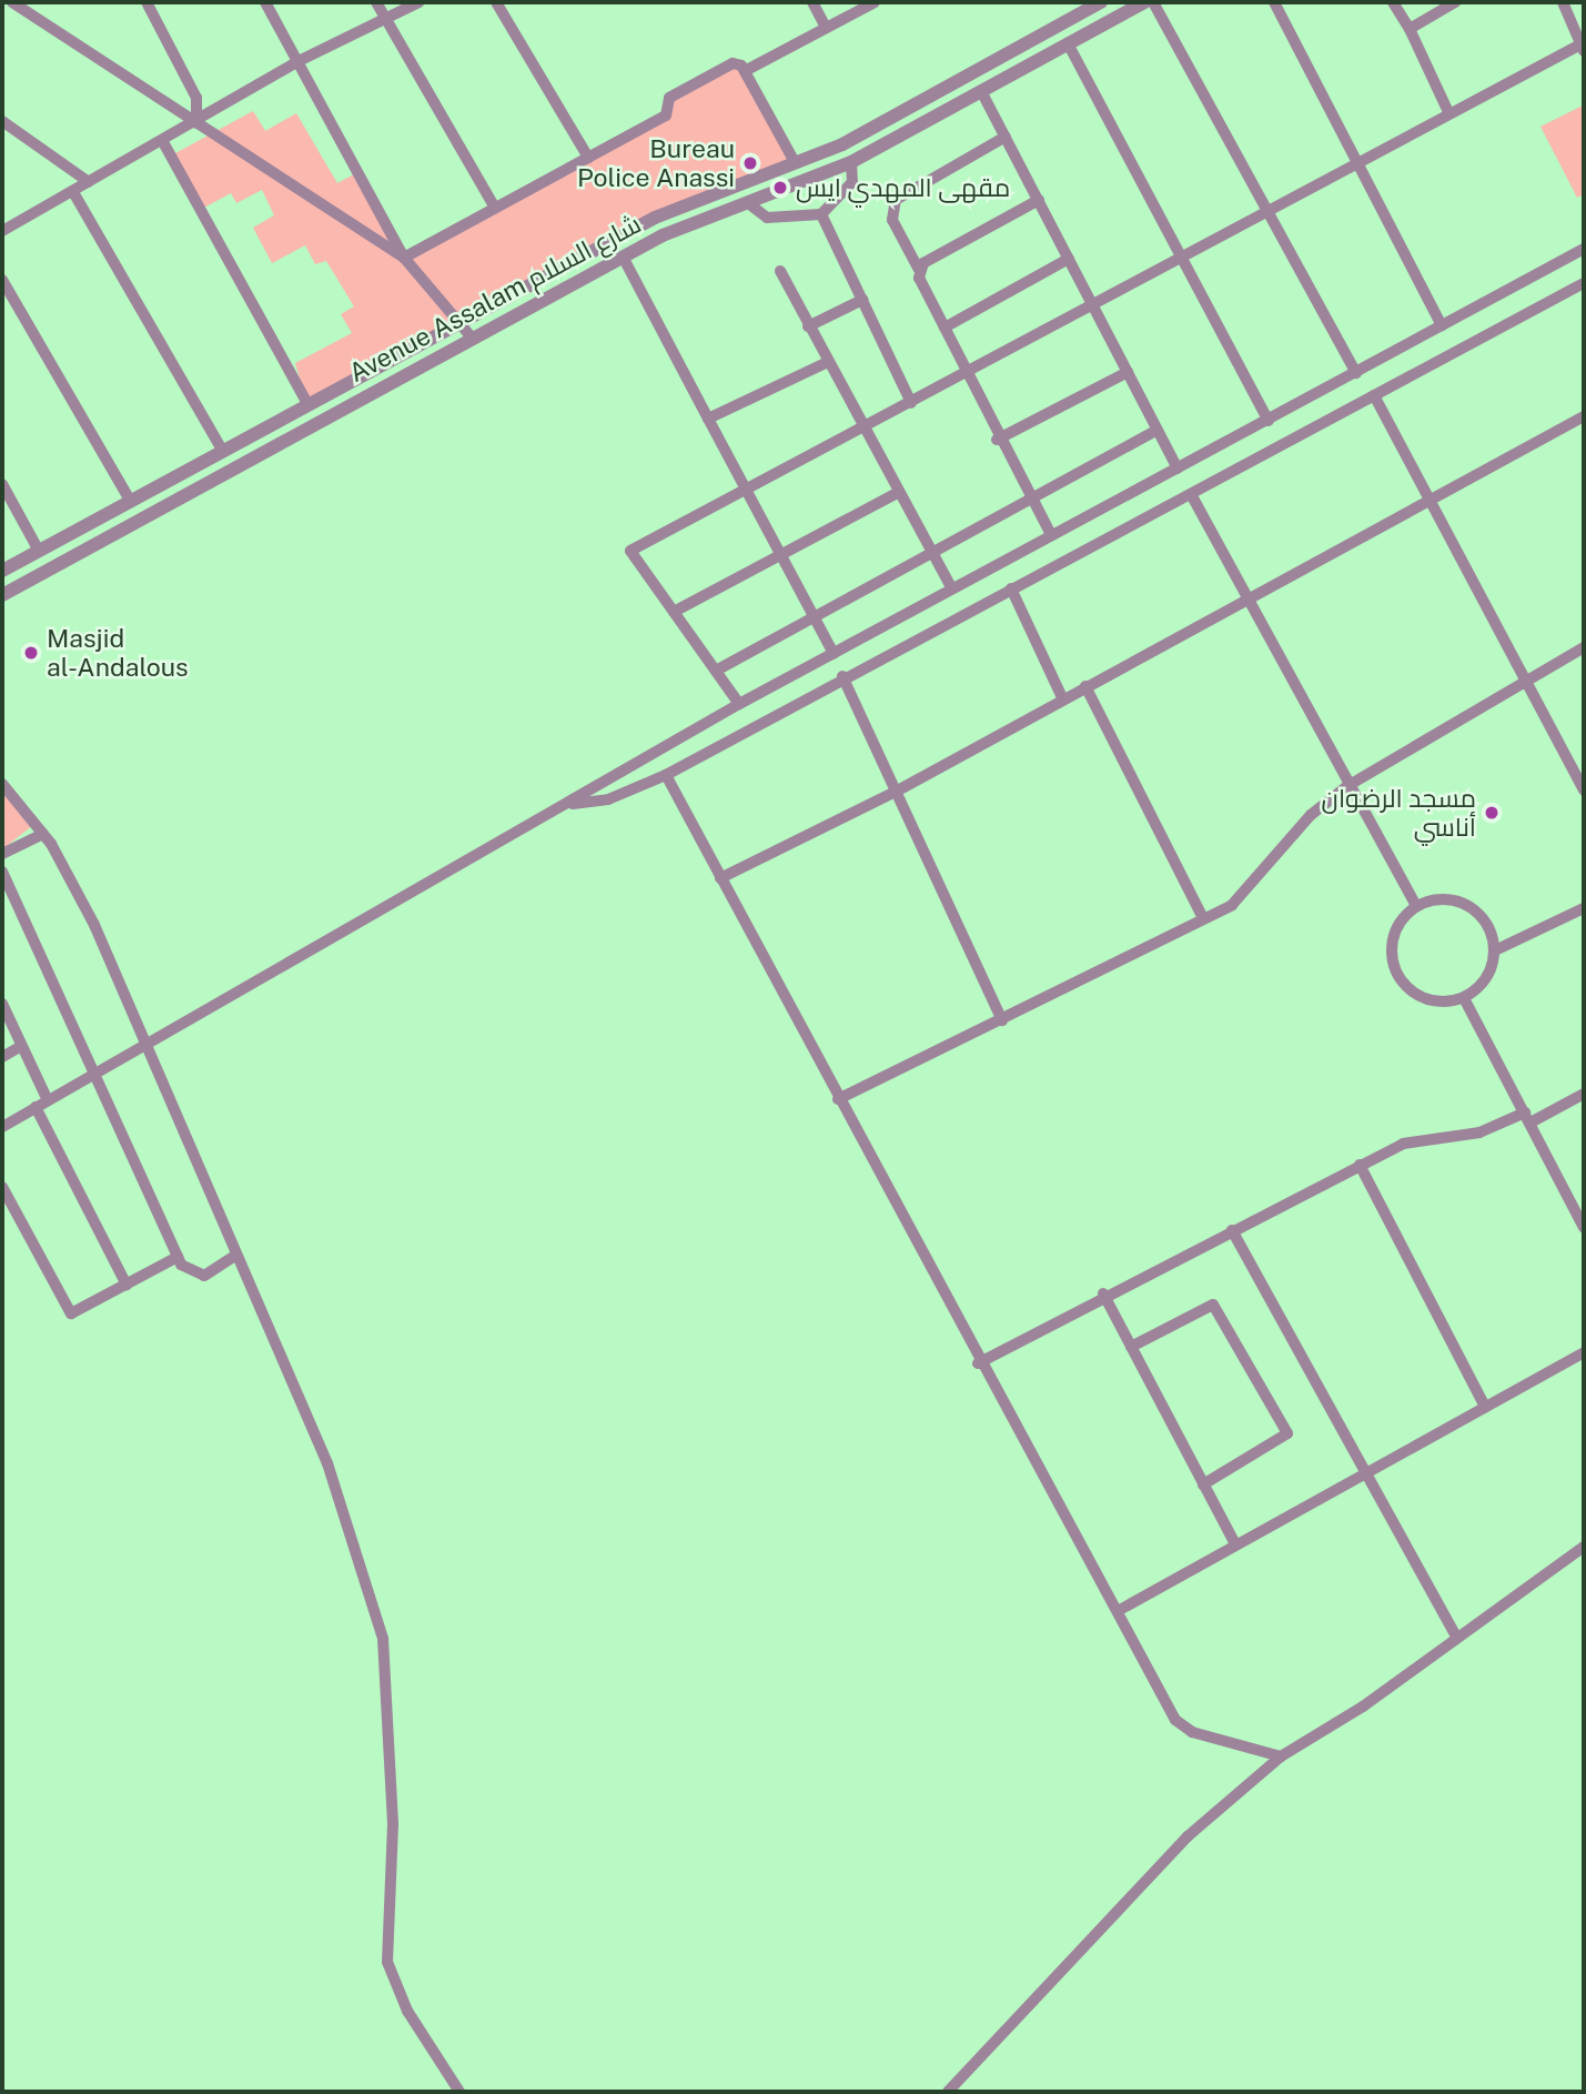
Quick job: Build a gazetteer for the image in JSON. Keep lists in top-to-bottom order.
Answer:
{
  "streets": {
    "street": ["Avenue Assalam شارع السلام"]
  },
  "places": [
    "Bureau Police Anassi",
    "مقهى المهدي ايس",
    "Masjid al-Andalous",
    "مسجد الرضوان أناسي"
  ]
}
